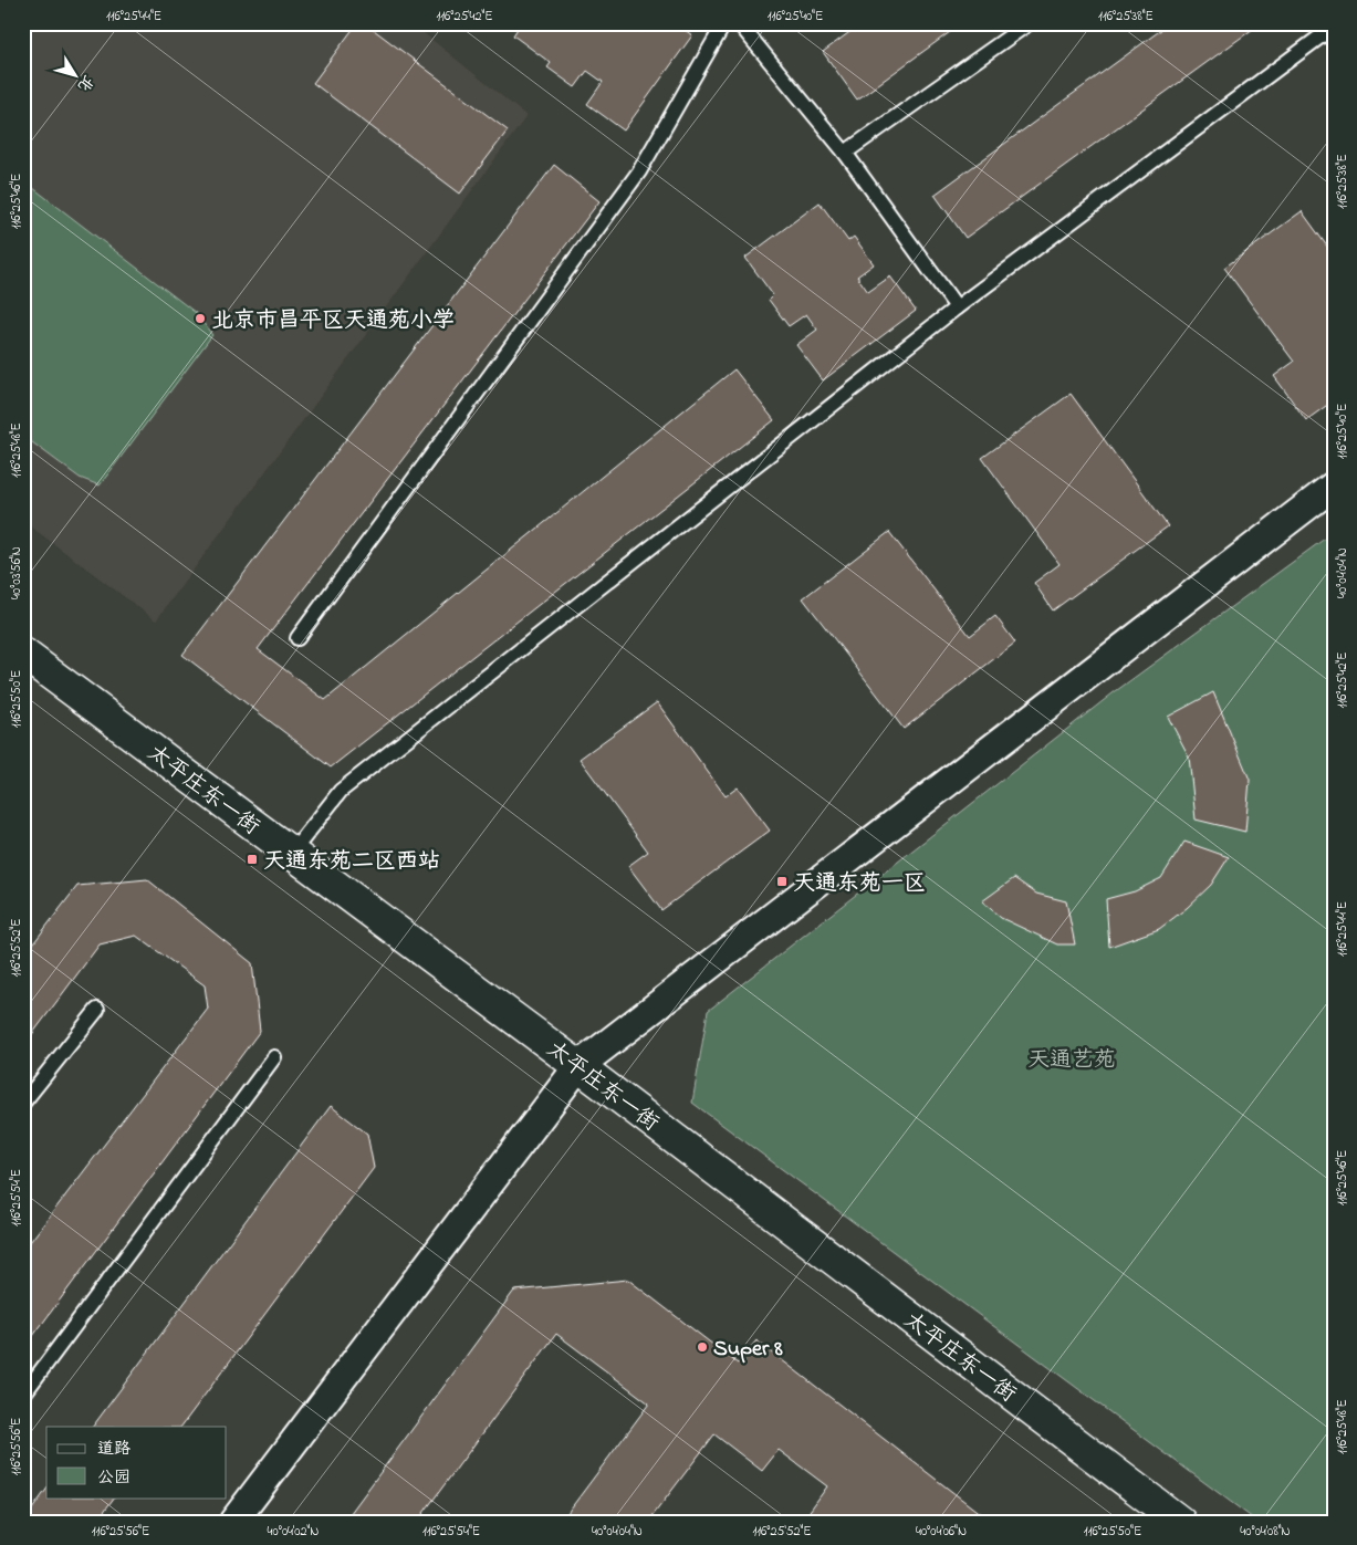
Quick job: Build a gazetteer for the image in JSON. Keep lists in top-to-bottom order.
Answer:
{
  "streets": {
    "street": ["太平庄东一街"]
  },
  "parks": ["天通艺苑"],
  "places": {
    "other": ["北京市昌平区天通苑小学", "Super 8"],
    "transit": ["天通东苑二区西站", "天通东苑一区"]
  },
  "legend": ["道路", "公园"],
  "north": "bottom right",
  "coordinates": [
    "116°25'44\"E",
    "116°25'42\"E",
    "116°25'40\"E",
    "116°25'38\"E",
    "116°25'46\"E",
    "116°25'48\"E",
    "40°03'56\"N",
    "40°04'04\"N",
    "116°25'50\"E",
    "116°25'52\"E",
    "116°25'54\"E",
    "116°25'56\"E",
    "40°04'02\"N",
    "40°04'06\"N",
    "40°04'08\"N"
  ]
}
